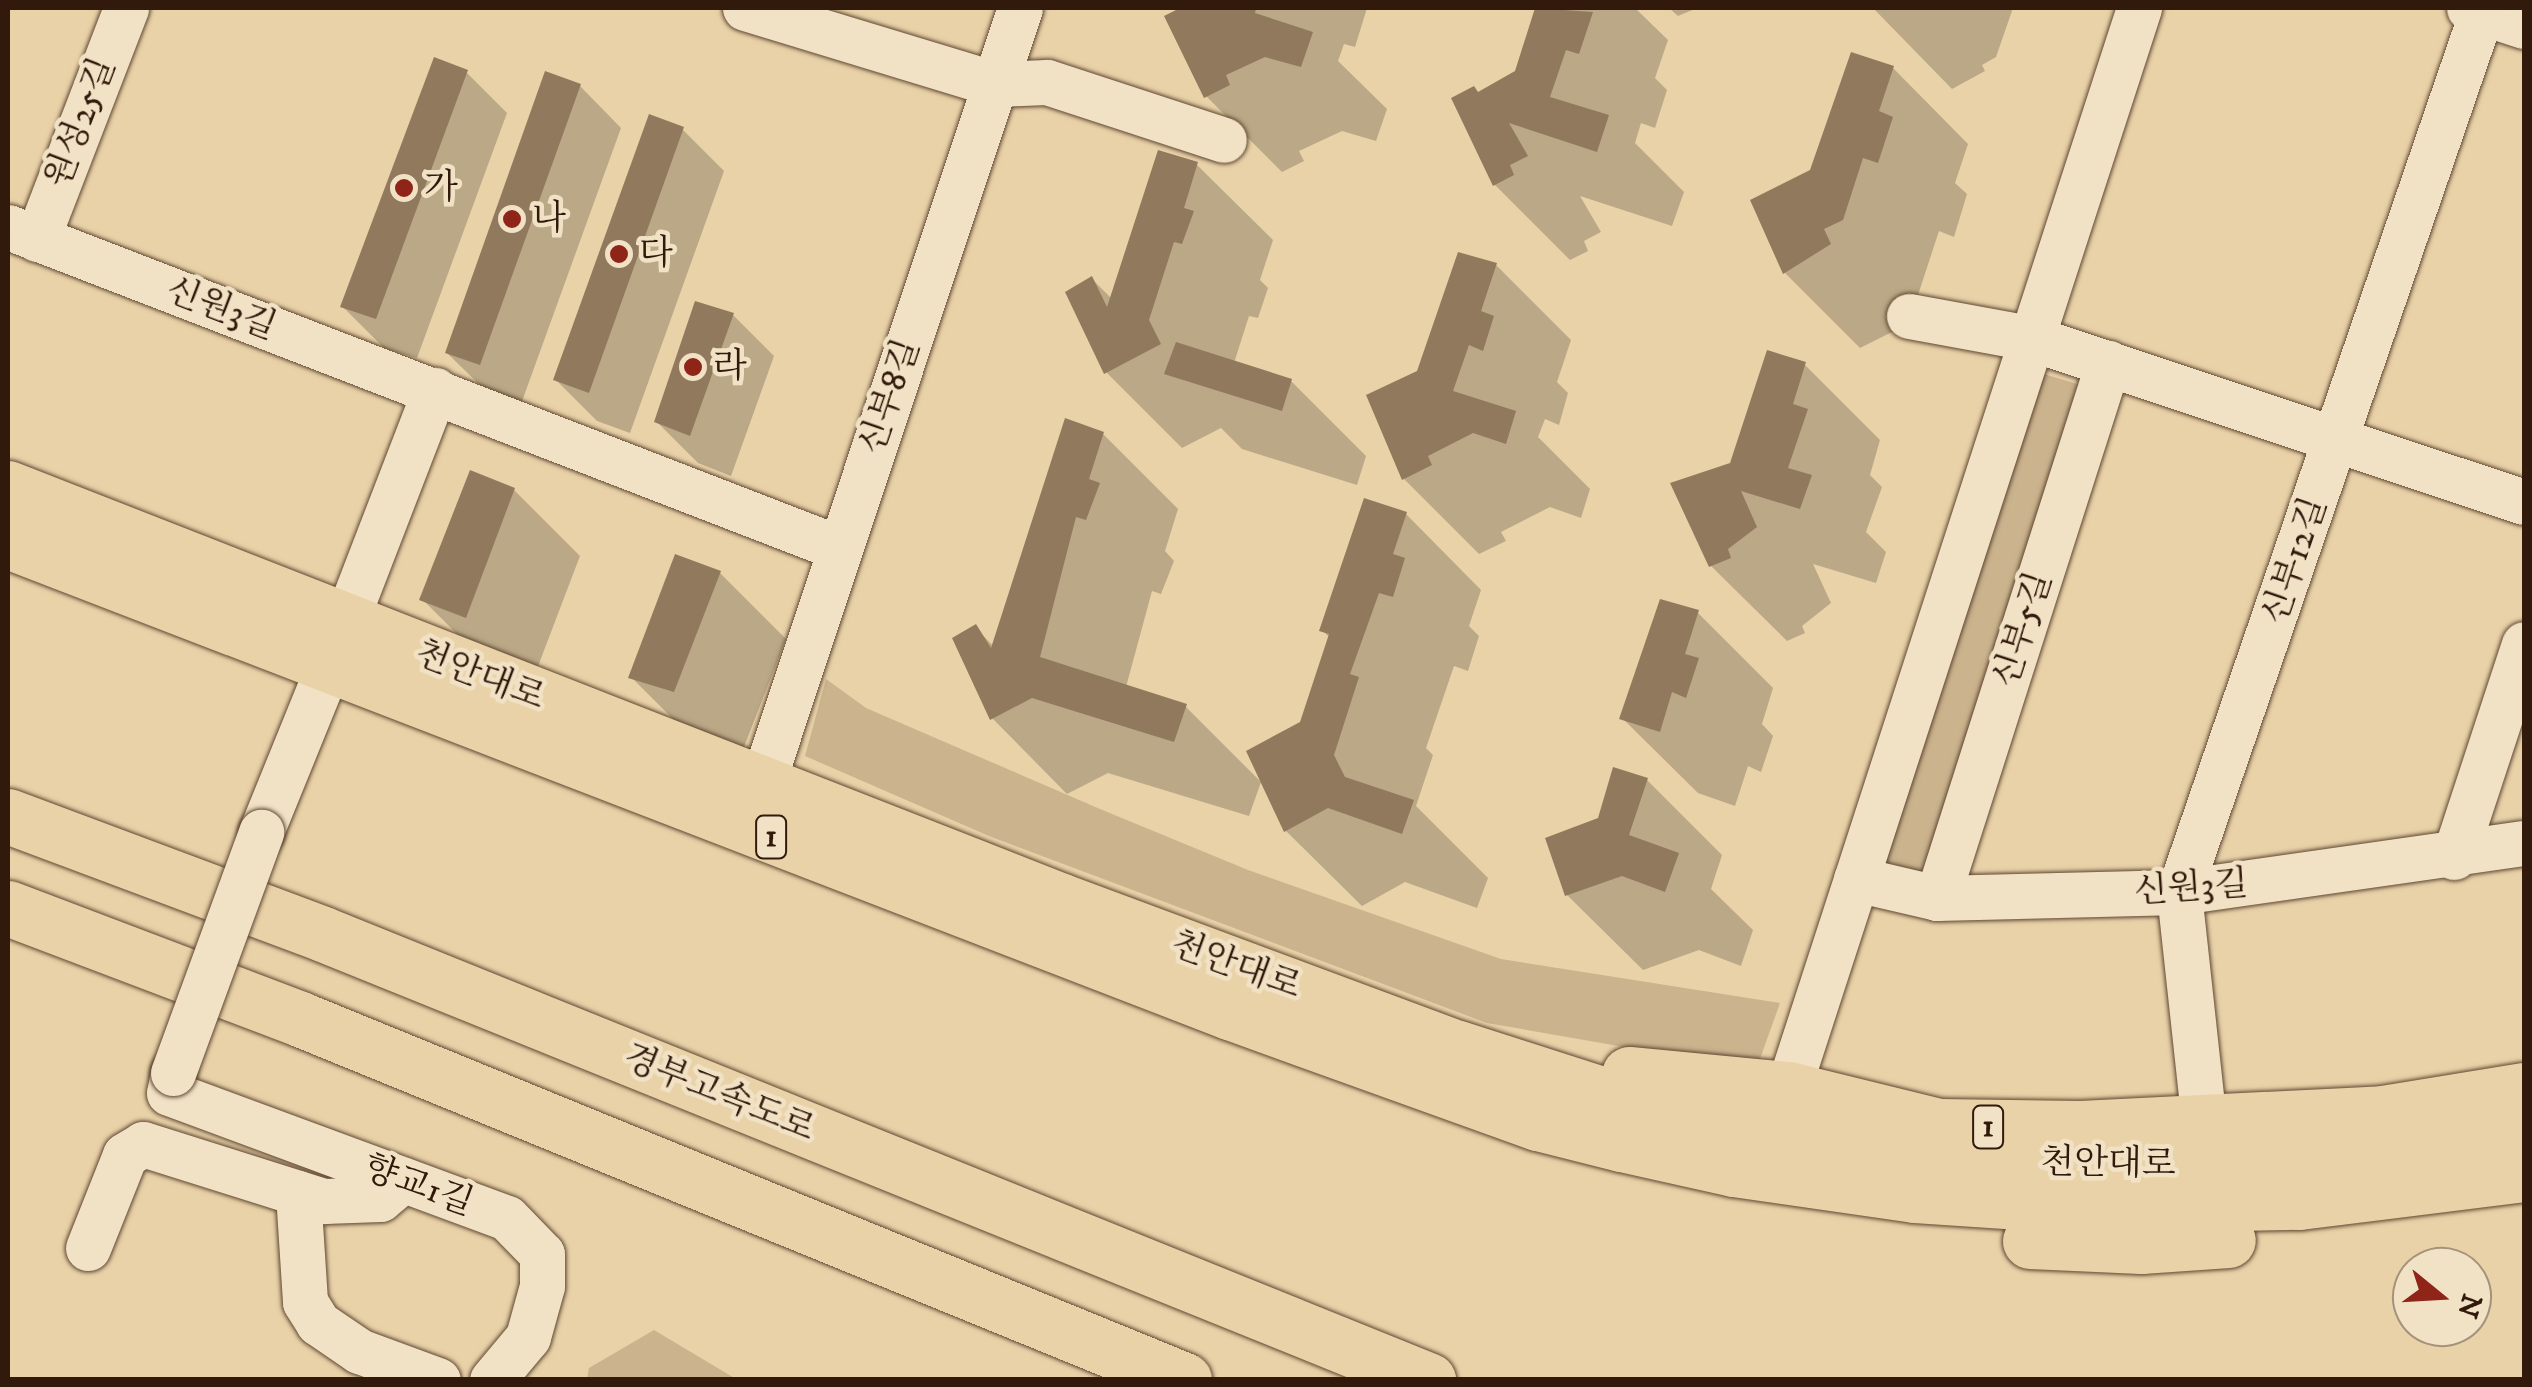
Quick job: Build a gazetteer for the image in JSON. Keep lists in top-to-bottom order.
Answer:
{
  "streets": {
    "main road": ["천안대로", "1", "경부고속도로"],
    "street": [
      "원성25길",
      "신원3길",
      "신부8길",
      "신부12길",
      "신부5길",
      "향교1길"
    ]
  },
  "crossings": [
    ["원성25길", "신원3길"],
    ["신원3길", "신부8길"],
    ["신원3길", "신부12길"],
    ["신원3길", "신부5길"],
    ["신부8길", "천안대로"],
    ["신부12길", "1"],
    ["천안대로", "1"],
    ["천안대로", "향교1길"]
  ],
  "places": [
    "가",
    "나",
    "다",
    "라"
  ],
  "north": "right"
}
